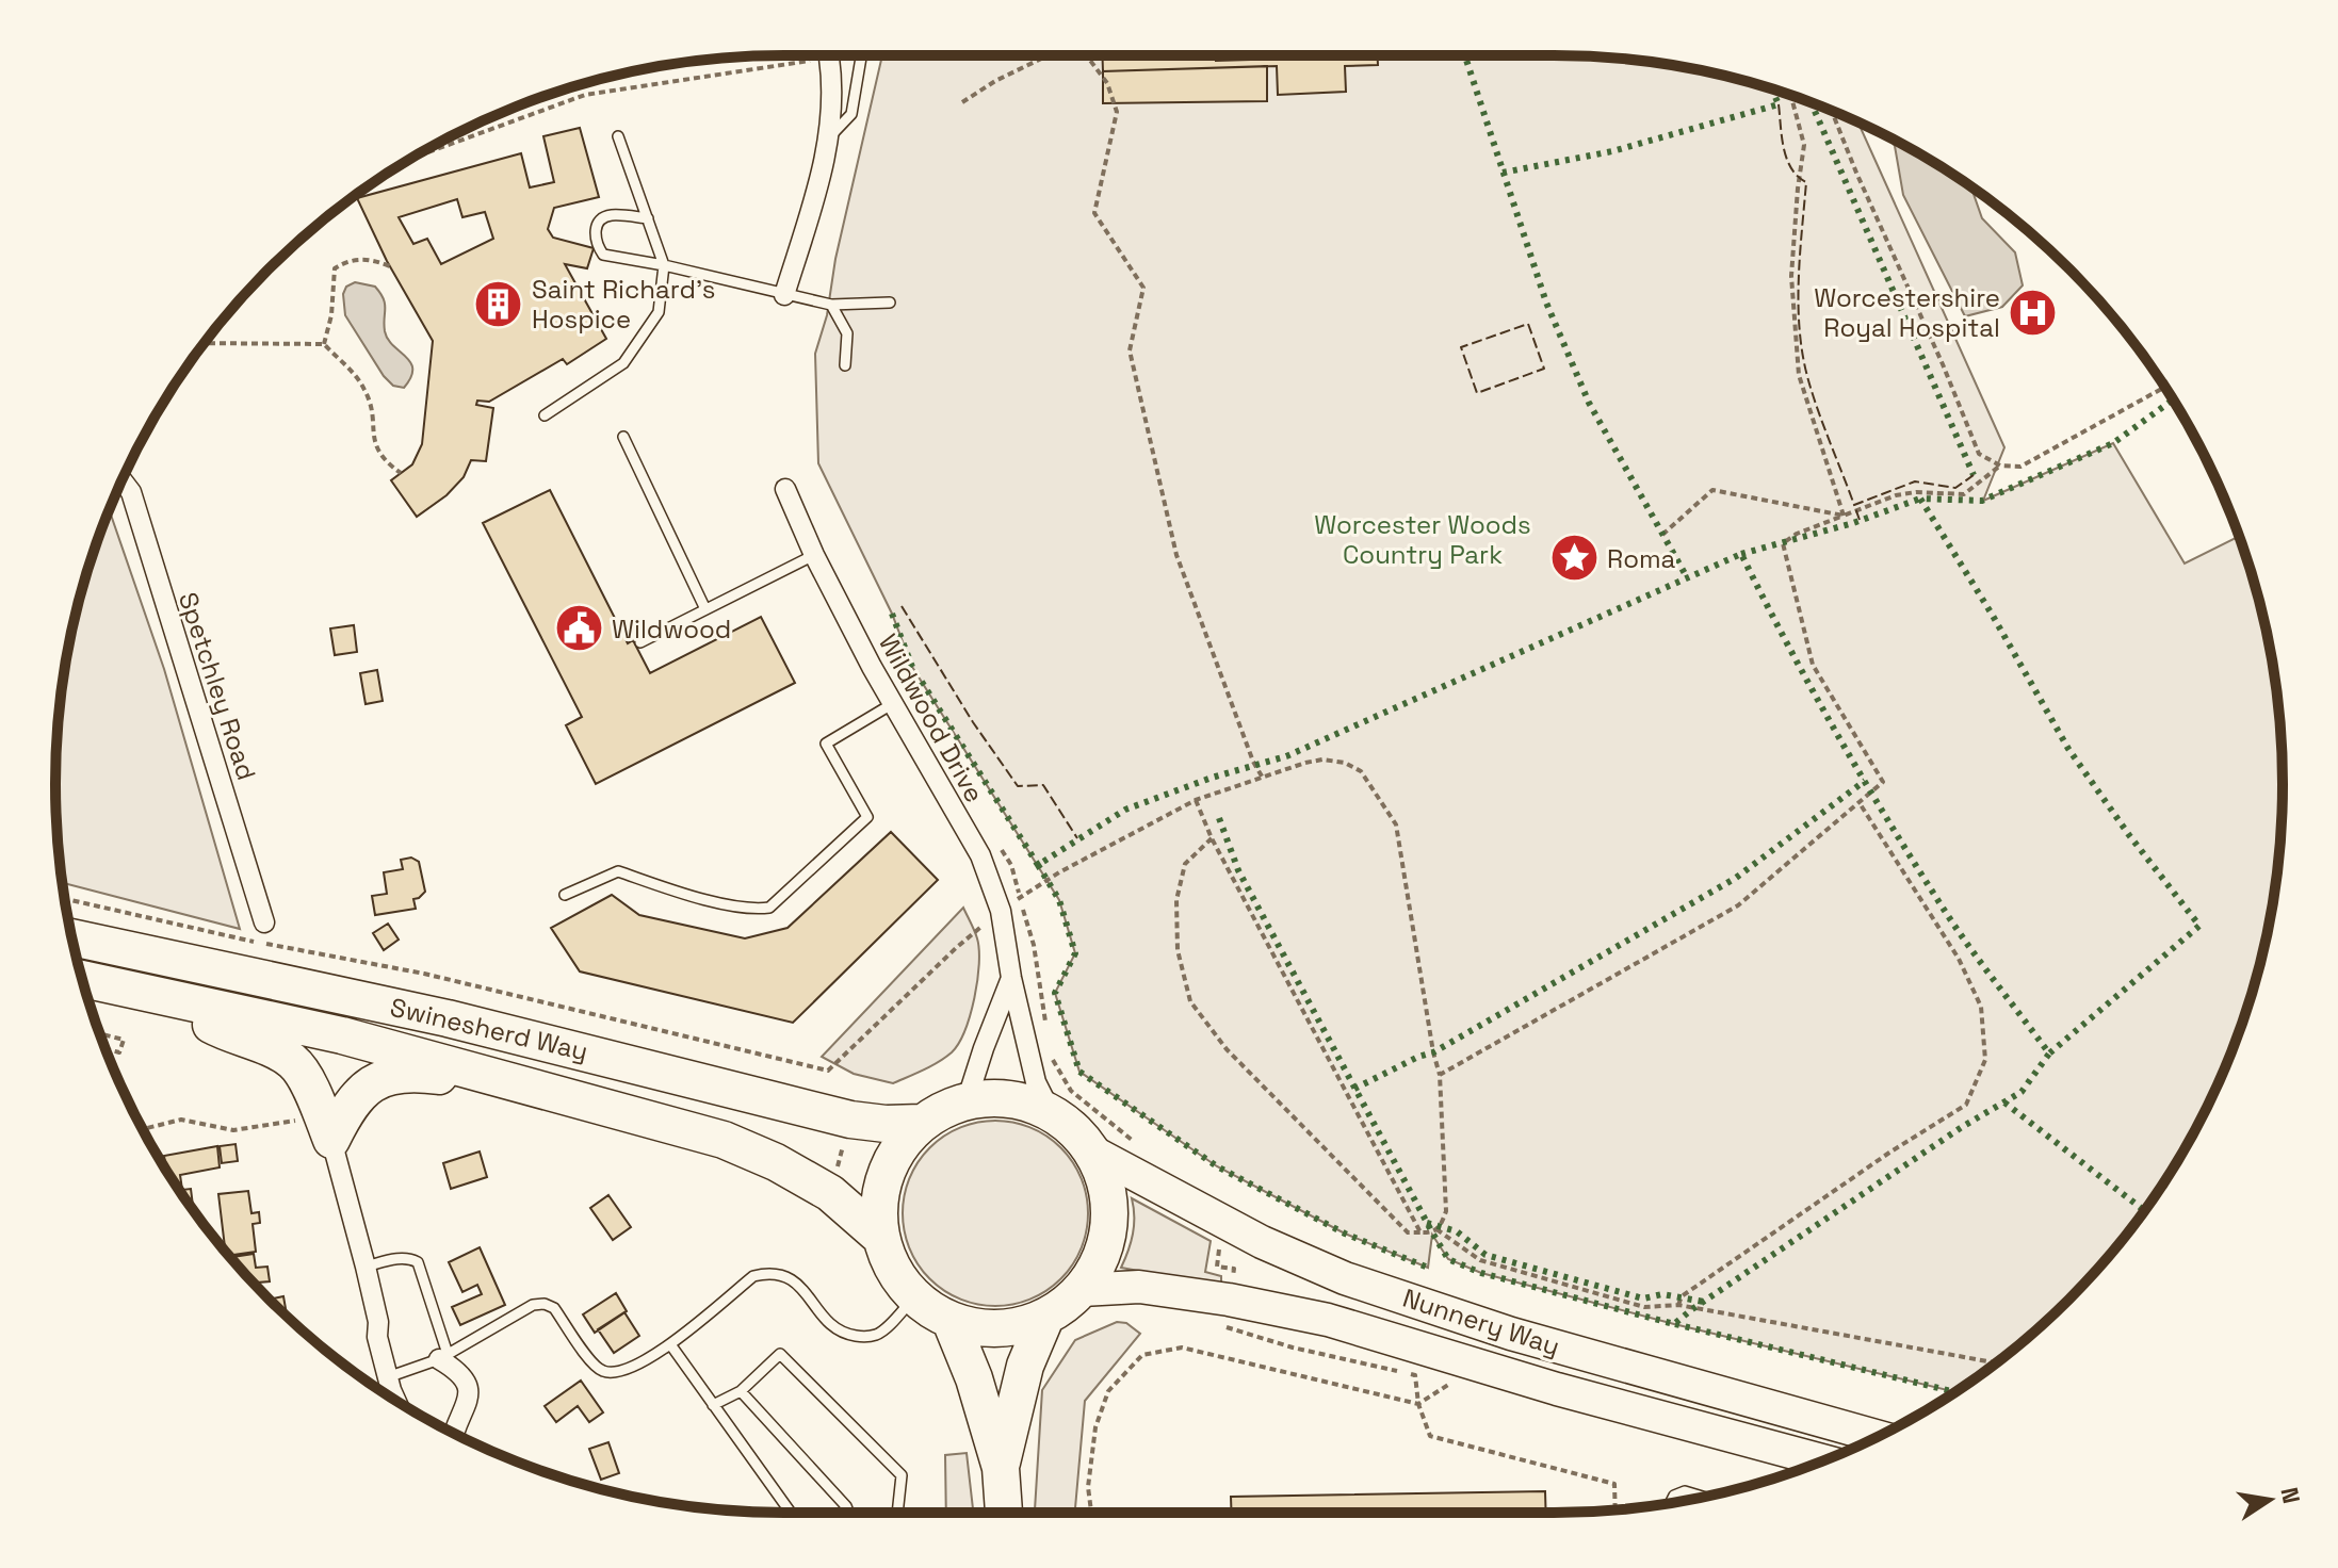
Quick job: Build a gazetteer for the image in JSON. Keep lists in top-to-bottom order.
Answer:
{
  "streets": {
    "highway": ["Swinesherd Way"],
    "main road": ["Nunnery Way"],
    "street": ["Spetchley Road", "Wildwood Drive"]
  },
  "crossings": [
    ["Wildwood Drive", "Swinesherd Way"],
    ["Wildwood Drive", "Nunnery Way"],
    ["Swinesherd Way", "Nunnery Way"]
  ],
  "parks": ["Worcester Woods Country Park"],
  "places": {
    "building": ["Saint Richard's Hospice"],
    "hospital": ["Worcestershire Royal Hospital"],
    "place": ["Roma"],
    "public building": ["Wildwood"]
  },
  "north": "right"
}
